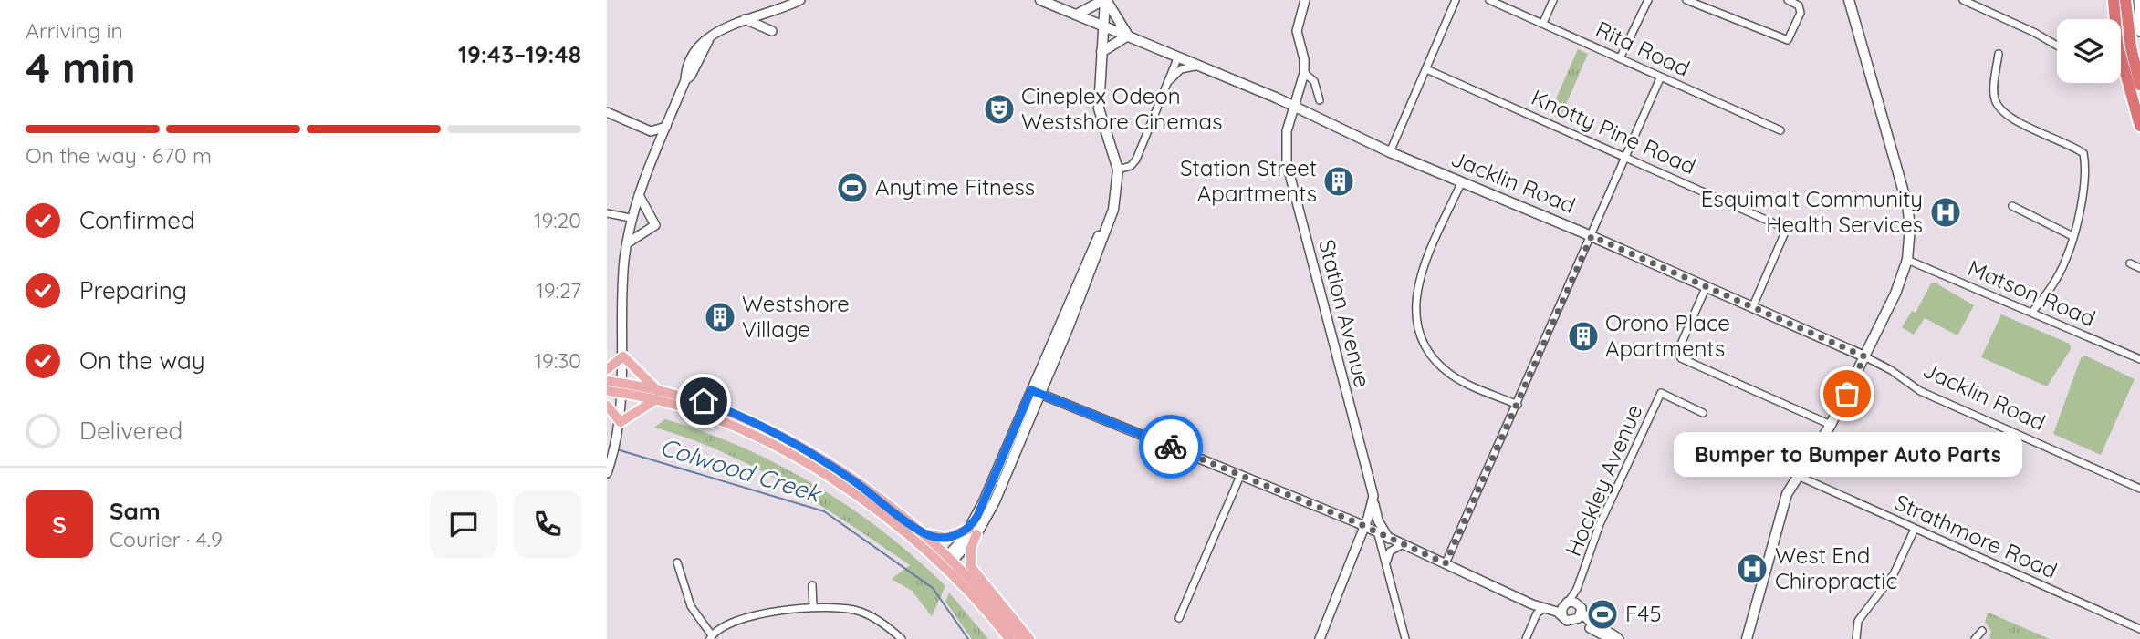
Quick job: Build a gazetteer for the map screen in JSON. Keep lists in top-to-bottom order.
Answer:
{
  "streets": {
    "main road": ["Jacklin Road"],
    "street": [
      "Rita Road",
      "Knotty Pine Road",
      "Matson Road",
      "Station Avenue",
      "Hockley Avenue",
      "Strathmore Road"
    ]
  },
  "crossings": [
    ["Knotty Pine Road", "Jacklin Road"],
    ["Jacklin Road", "Station Avenue"]
  ],
  "water": ["Colwood Creek"],
  "places": {
    "theatre": ["Cineplex Odeon Westshore Cinemas"],
    "building": ["Station Street Apartments", "Westshore Village", "Orono Place Apartments"],
    "sports": ["Anytime Fitness", "F45"],
    "hospital": ["Esquimalt Community Health Services", "West End Chiropractic"],
    "other": ["Bumper to Bumper Auto Parts"]
  },
  "page": {
    "heading": ["4 min", "Arriving in", "19:43–19:48"],
    "panel": ["Sam", "Courier · 4.9"],
    "bar": "On the way · 670 m",
    "list": [
      ["Confirmed", "19:20"],
      ["Preparing", "19:27"],
      ["On the way", "19:30"],
      "Delivered"
    ],
    "bubble": "Bumper to Bumper Auto Parts",
    "round": "S"
  }
}
